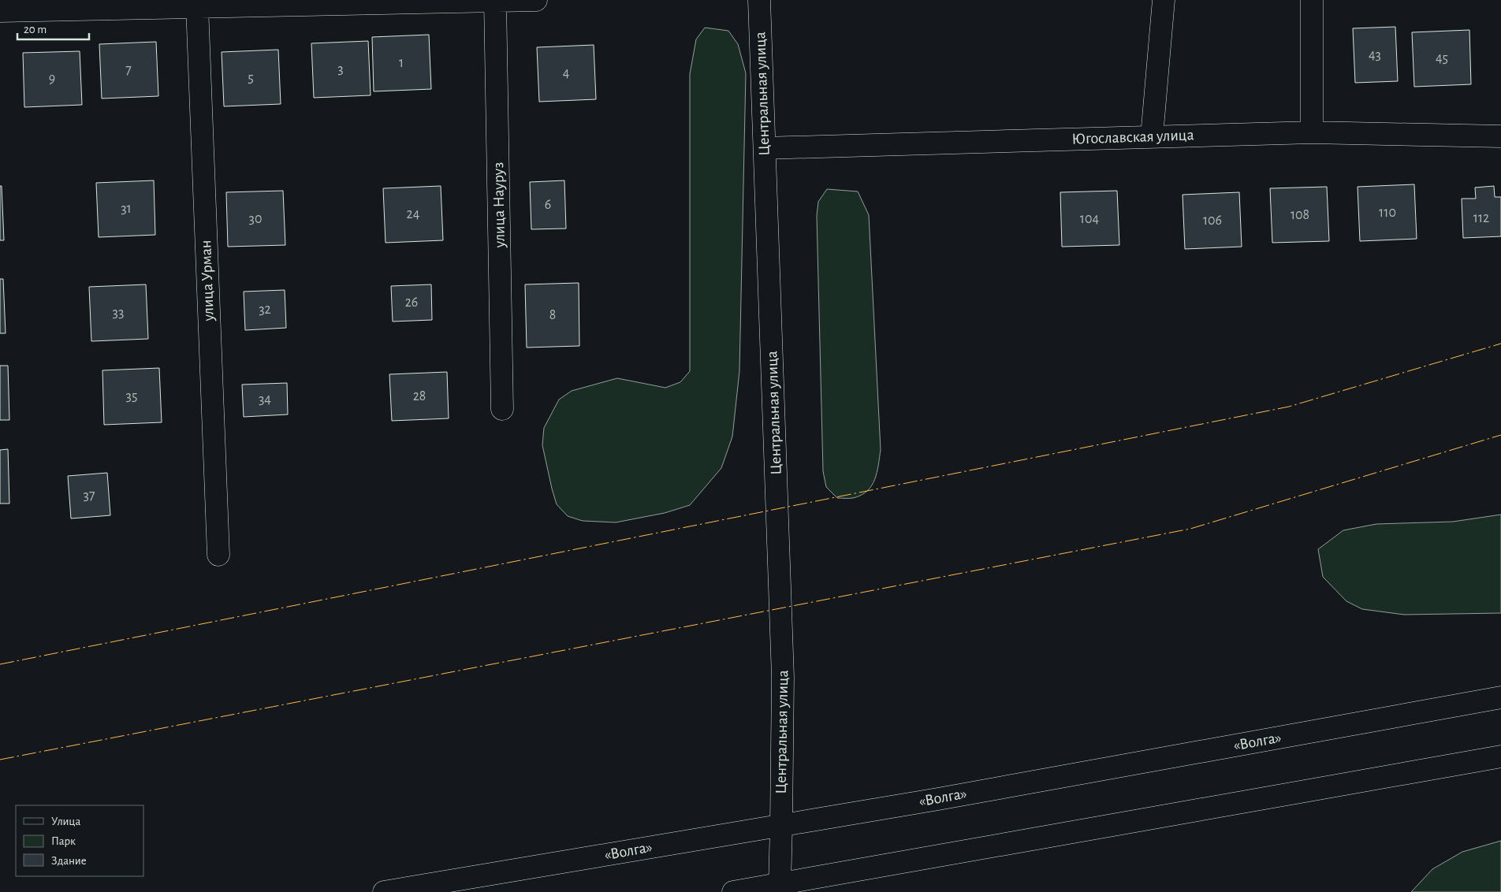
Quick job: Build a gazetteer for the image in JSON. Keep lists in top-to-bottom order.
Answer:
{
  "streets": {
    "main road": [
      "Центральная улица",
      "Югославская улица",
      "улица Науруз",
      "улица Урман",
      "«Волга»"
    ]
  },
  "crossings": [
    ["Центральная улица", "Югославская улица"],
    ["Центральная улица", "«Волга»"]
  ],
  "house_numbers": [
    "43",
    "45",
    "1",
    "3",
    "7",
    "4",
    "5",
    "9",
    "6",
    "31",
    "110",
    "24",
    "108",
    "112",
    "30",
    "104",
    "106",
    "26",
    "32",
    "33",
    "8",
    "35",
    "28",
    "34",
    "37"
  ],
  "legend": ["Улица", "Парк", "Здание"],
  "scale_bar": "20 m"
}
